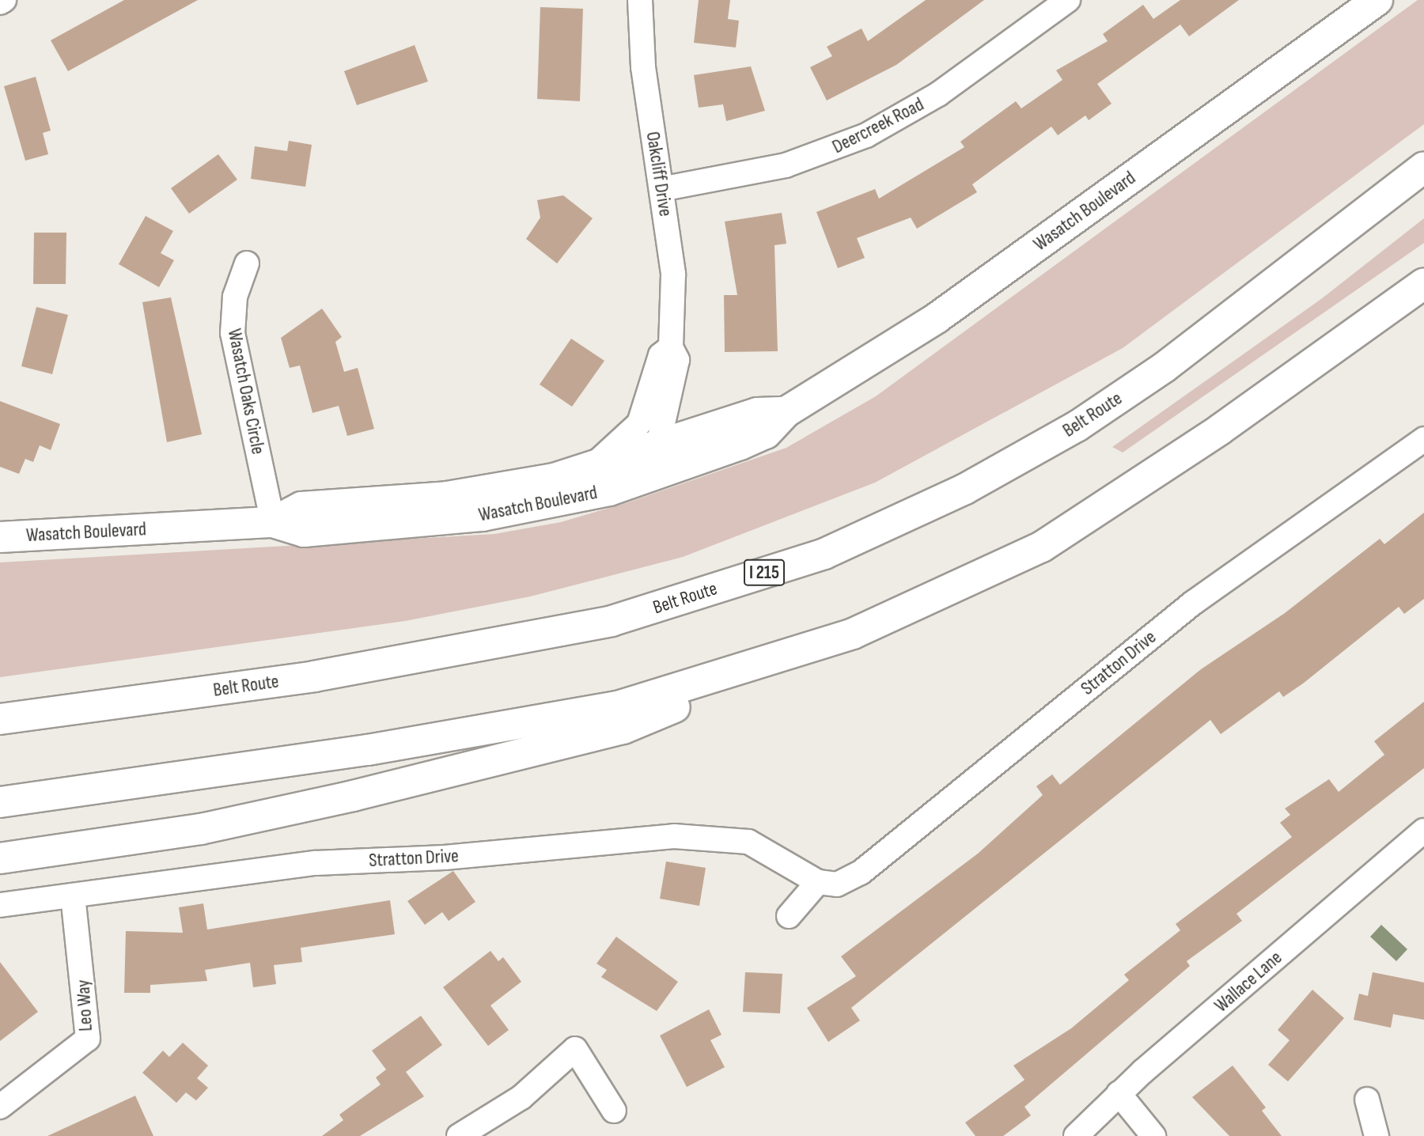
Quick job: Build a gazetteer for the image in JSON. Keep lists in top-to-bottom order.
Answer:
{
  "streets": {
    "main road": ["Wasatch Boulevard", "Belt Route", "I 215"],
    "street": [
      "Deercreek Road",
      "Oakcliff Drive",
      "Wasatch Oaks Circle",
      "Stratton Drive",
      "Wallace Lane",
      "Leo Way"
    ]
  },
  "crossings": [
    ["Deercreek Road", "Oakcliff Drive"],
    ["Oakcliff Drive", "Wasatch Boulevard"],
    ["Wasatch Boulevard", "Wasatch Oaks Circle"],
    ["Stratton Drive", "Leo Way"]
  ]
}
